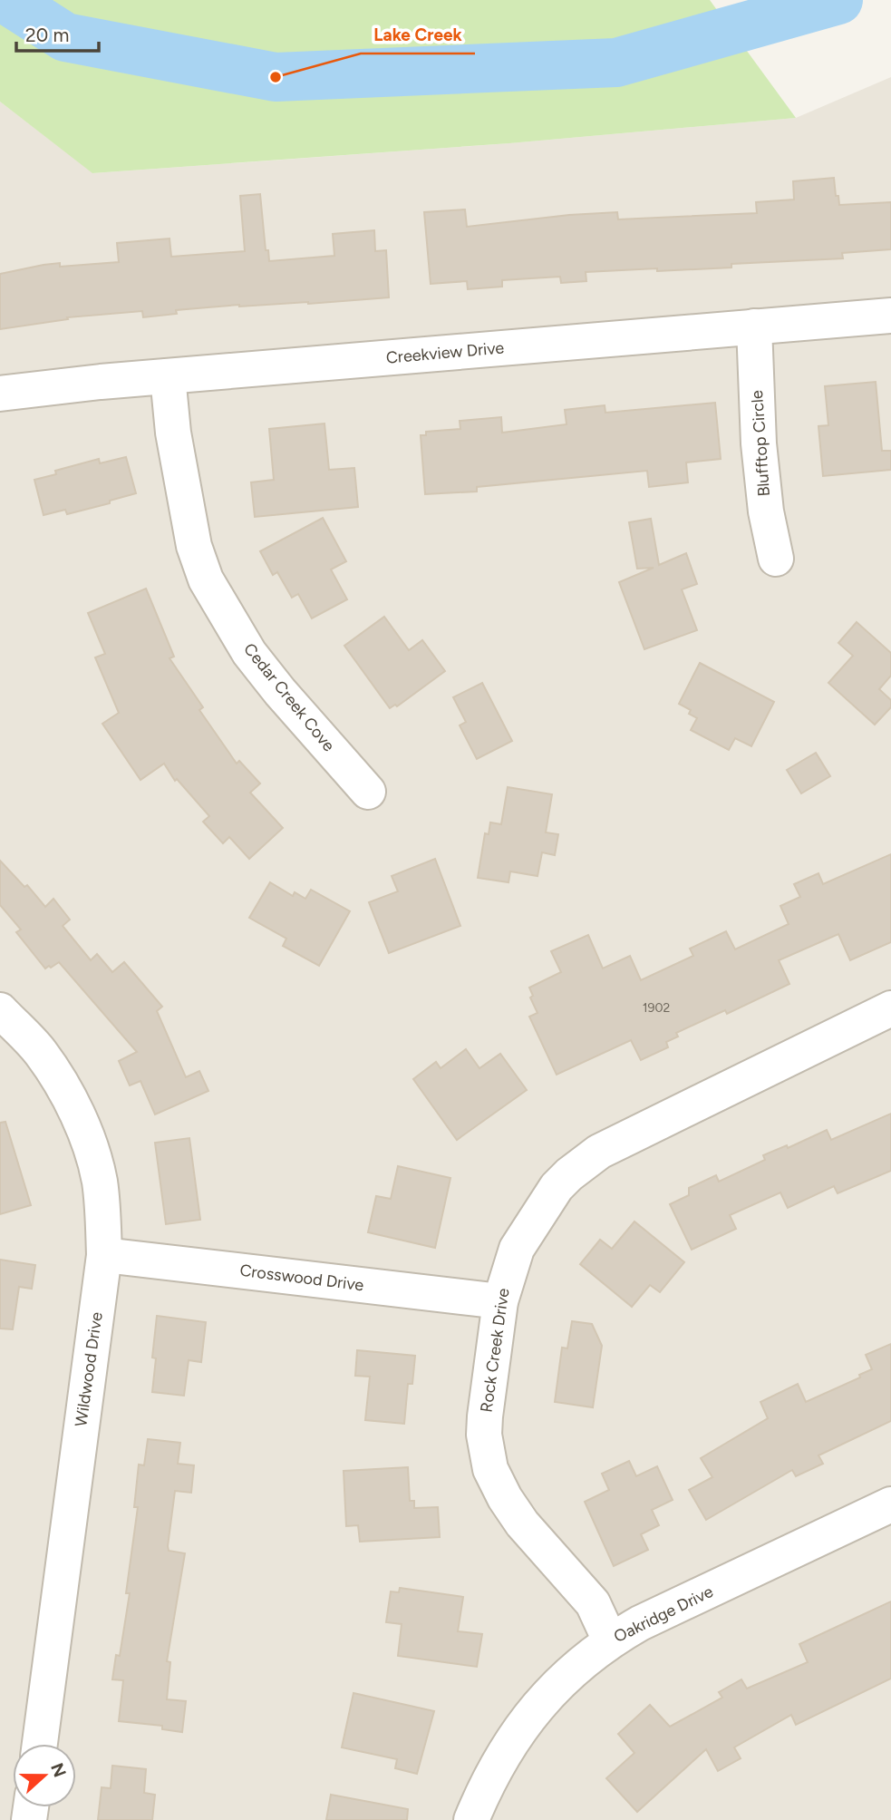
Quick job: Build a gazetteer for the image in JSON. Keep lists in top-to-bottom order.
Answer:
{
  "streets": {
    "street": [
      "Creekview Drive",
      "Blufftop Circle",
      "Cedar Creek Cove",
      "Crosswood Drive",
      "Rock Creek Drive",
      "Wildwood Drive",
      "Oakridge Drive"
    ]
  },
  "crossings": [
    ["Creekview Drive", "Blufftop Circle"],
    ["Creekview Drive", "Cedar Creek Cove"],
    ["Crosswood Drive", "Rock Creek Drive"],
    ["Crosswood Drive", "Wildwood Drive"],
    ["Rock Creek Drive", "Oakridge Drive"]
  ],
  "places": ["Lake Creek"],
  "house_numbers": ["1902"],
  "scale_bar": "20 m",
  "north": "right"
}
